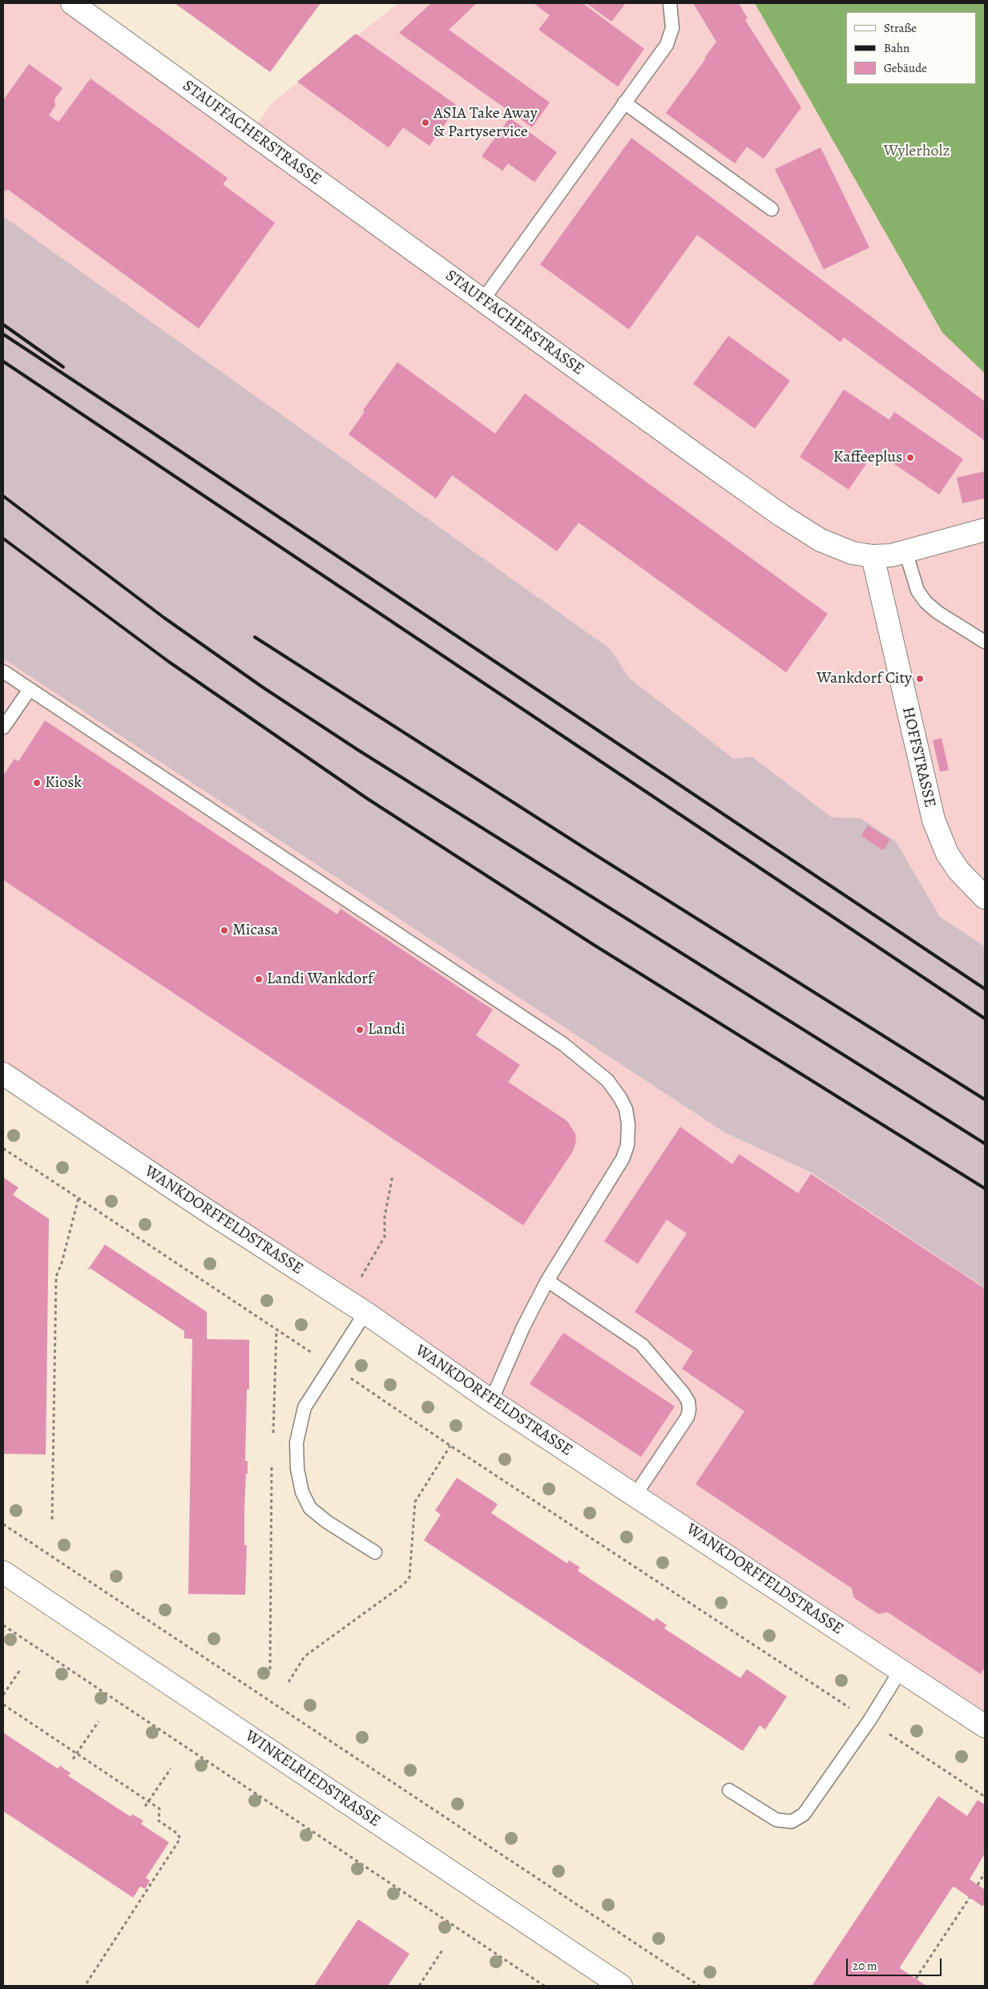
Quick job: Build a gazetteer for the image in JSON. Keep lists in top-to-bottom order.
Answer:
{
  "streets": {
    "street": [
      "STAUFFACHERSTRASSE",
      "HOFFSTRASSE",
      "WANKDORFFELDSTRASSE",
      "WINKELRIEDSTRASSE"
    ]
  },
  "crossings": [
    ["STAUFFACHERSTRASSE", "HOFFSTRASSE"]
  ],
  "parks": ["Wylerholz"],
  "places": [
    "ASIA Take Away & Partyservice",
    "Kaffeeplus",
    "Wankdorf City",
    "Kiosk",
    "Micasa",
    "Landi Wankdorf",
    "Landi"
  ],
  "legend": ["Straße", "Bahn", "Gebäude"],
  "scale_bar": "20 m"
}
